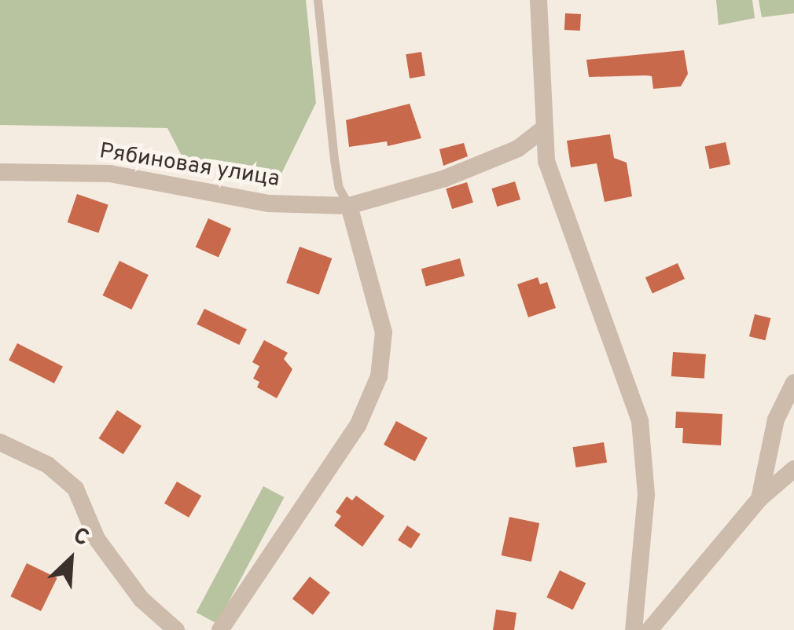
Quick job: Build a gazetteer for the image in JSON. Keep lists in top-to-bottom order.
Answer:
{
  "streets": {
    "street": ["Рябиновая улица"]
  },
  "north": "top right"
}
